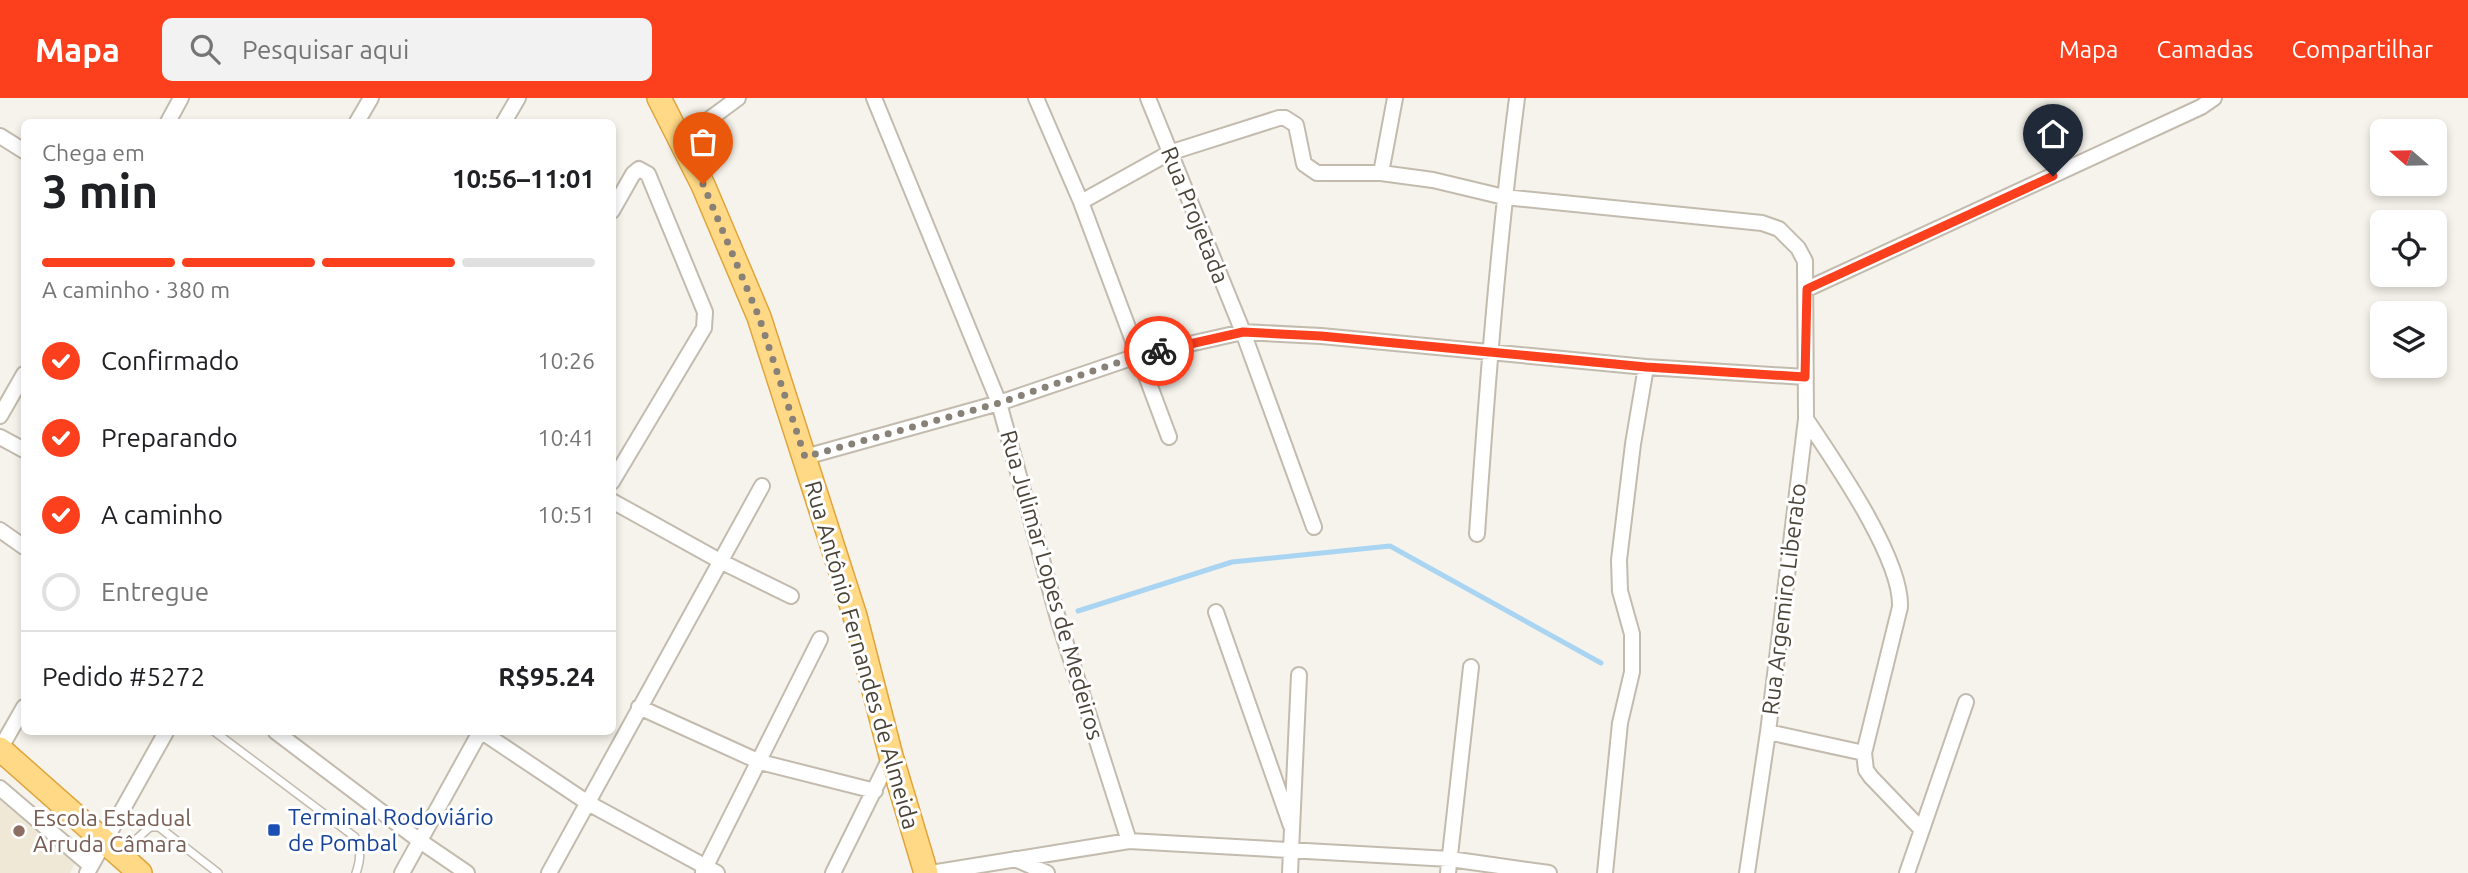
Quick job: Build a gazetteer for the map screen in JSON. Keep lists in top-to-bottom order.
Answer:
{
  "streets": {
    "highway": ["Rua Antônio Fernandes de Almeida"],
    "street": ["Rua Projetada", "Rua Julimar Lopes de Medeiros", "Rua Argemiro Liberato"]
  },
  "crossings": [
    ["Rua Projetada", "Rua Argemiro Liberato"]
  ],
  "places": {
    "transit": ["Terminal Rodoviário de Pombal"],
    "other": ["Escola Estadual Arruda Câmara"]
  },
  "north": "left",
  "page": {
    "header": "Mapa",
    "search": "Pesquisar aqui",
    "nav": ["Mapa", "Camadas", "Compartilhar"],
    "heading": ["3 min", "Chega em", "10:56–11:01"],
    "panel": ["Pedido #5272", "R$95.24"],
    "bar": "A caminho · 380 m",
    "list": [
      ["Confirmado", "10:26"],
      ["Preparando", "10:41"],
      ["A caminho", "10:51"],
      "Entregue"
    ]
  }
}
